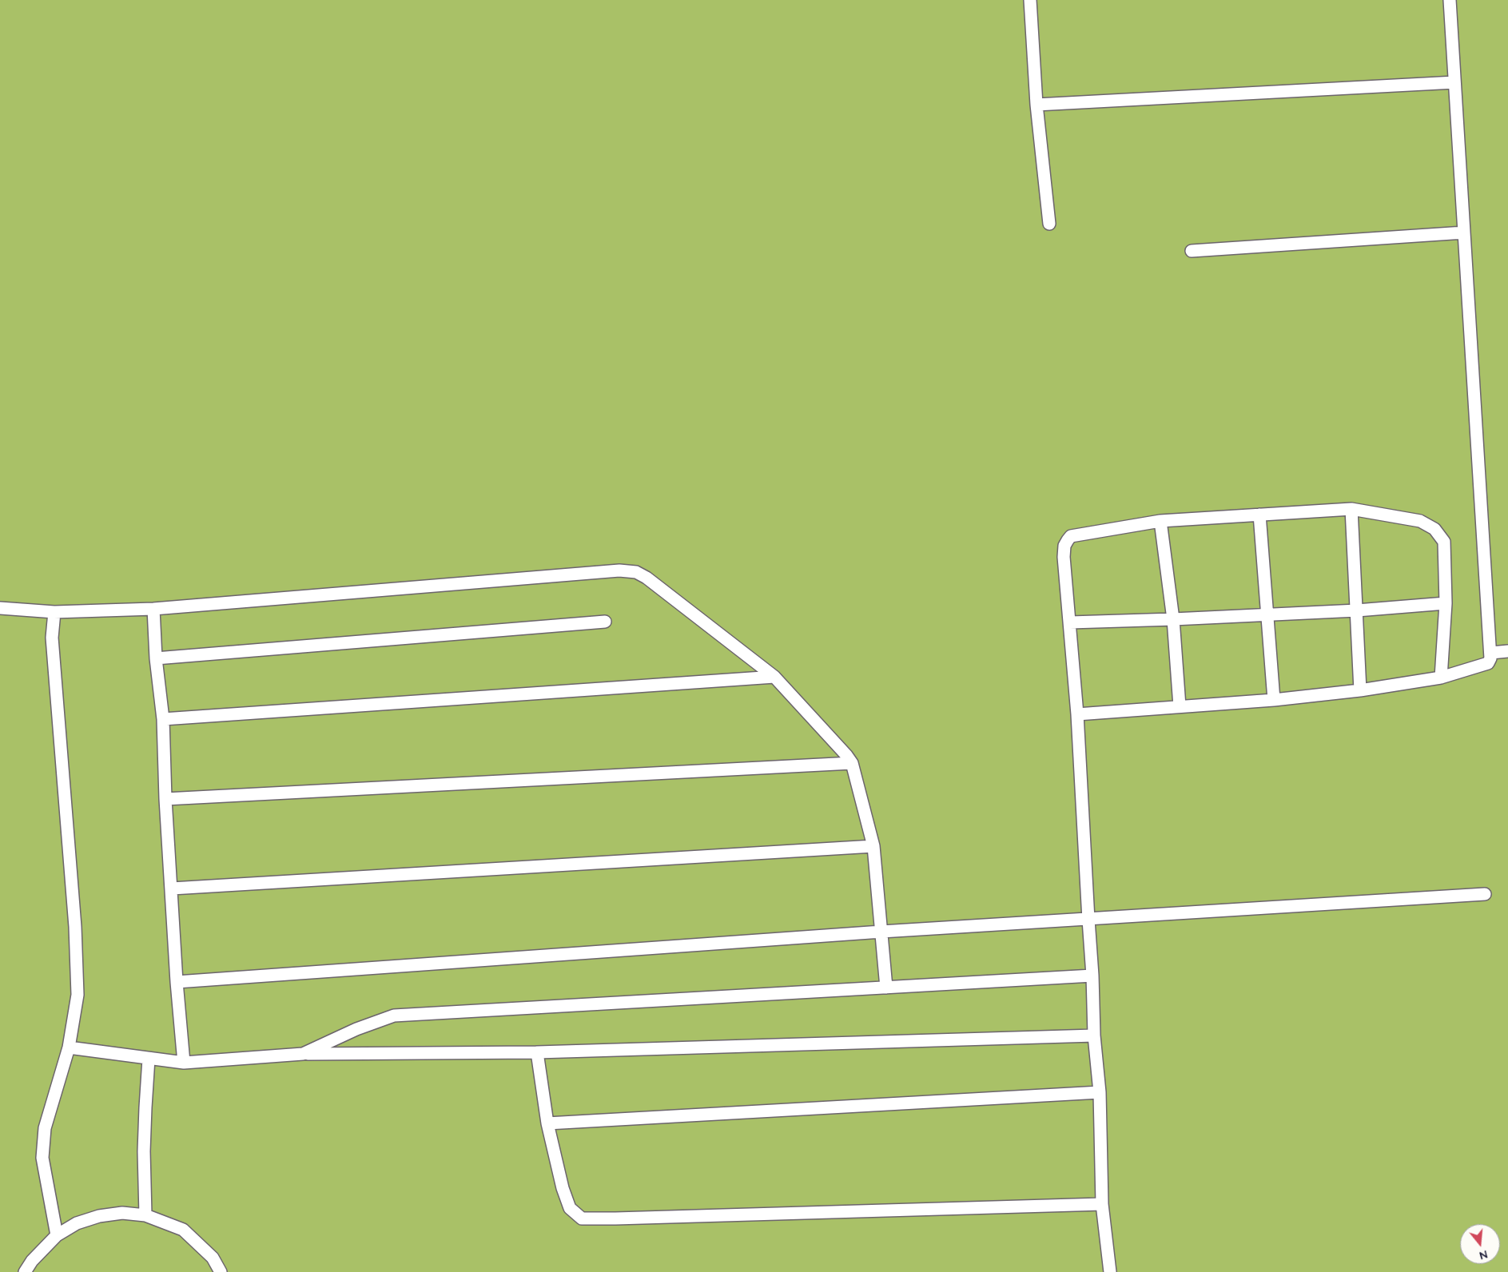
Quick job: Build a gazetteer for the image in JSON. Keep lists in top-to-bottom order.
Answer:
{
  "north": "bottom"
}
